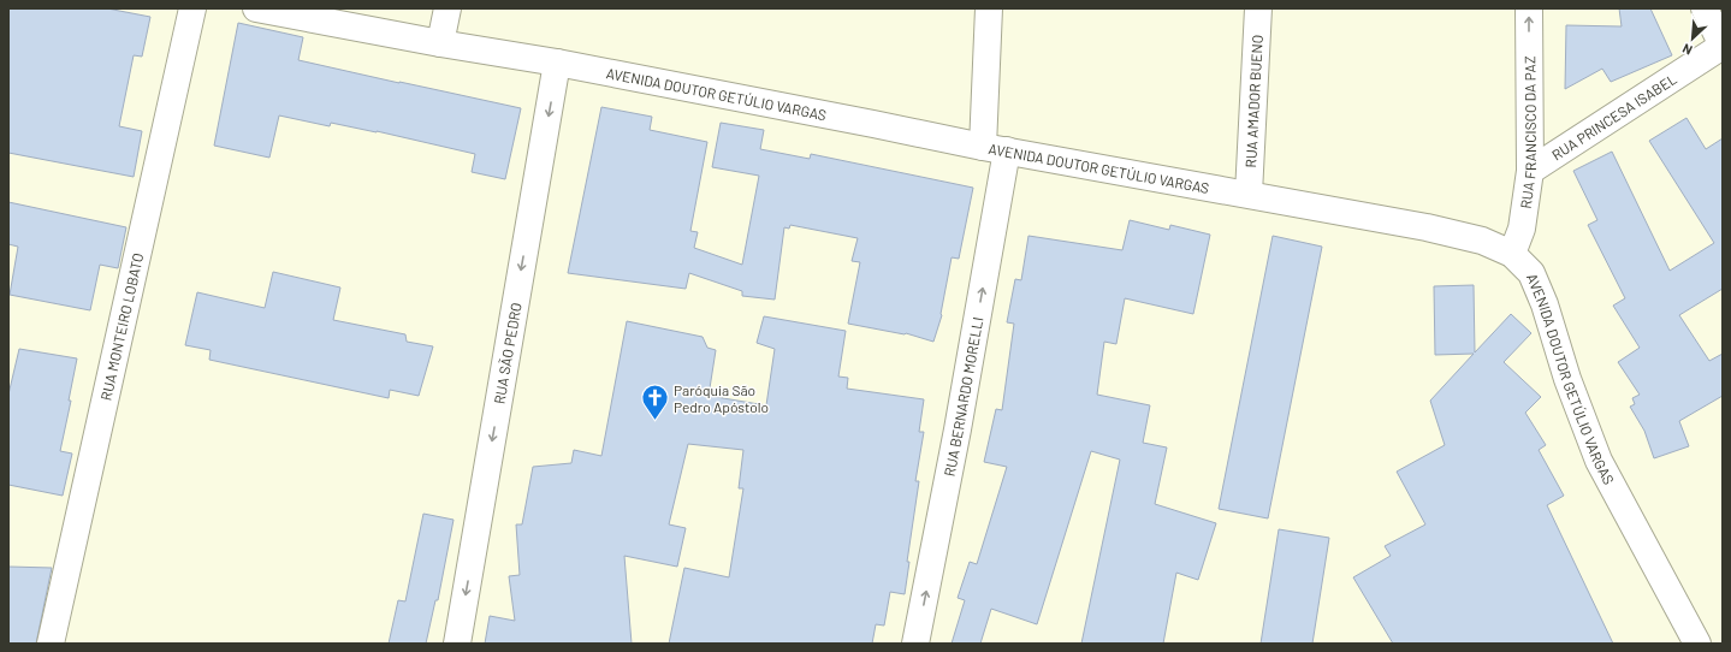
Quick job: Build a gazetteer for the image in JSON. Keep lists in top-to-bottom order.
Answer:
{
  "streets": {
    "street": [
      "AVENIDA DOUTOR GETÚLIO VARGAS",
      "RUA AMADOR BUENO",
      "RUA PRINCESA ISABEL",
      "RUA FRANCISCO DA PAZ",
      "RUA MONTEIRO LOBATO",
      "RUA SÃO PEDRO",
      "RUA BERNARDO MORELLI"
    ]
  },
  "crossings": [
    ["AVENIDA DOUTOR GETÚLIO VARGAS", "RUA AMADOR BUENO"],
    ["AVENIDA DOUTOR GETÚLIO VARGAS", "RUA FRANCISCO DA PAZ"],
    ["AVENIDA DOUTOR GETÚLIO VARGAS", "RUA SÃO PEDRO"],
    ["AVENIDA DOUTOR GETÚLIO VARGAS", "RUA BERNARDO MORELLI"],
    ["RUA PRINCESA ISABEL", "RUA FRANCISCO DA PAZ"]
  ],
  "one_way": ["RUA FRANCISCO DA PAZ", "RUA SÃO PEDRO", "RUA BERNARDO MORELLI"],
  "places": {
    "church": ["Paróquia São Pedro Apóstolo"]
  },
  "north": "bottom left"
}
